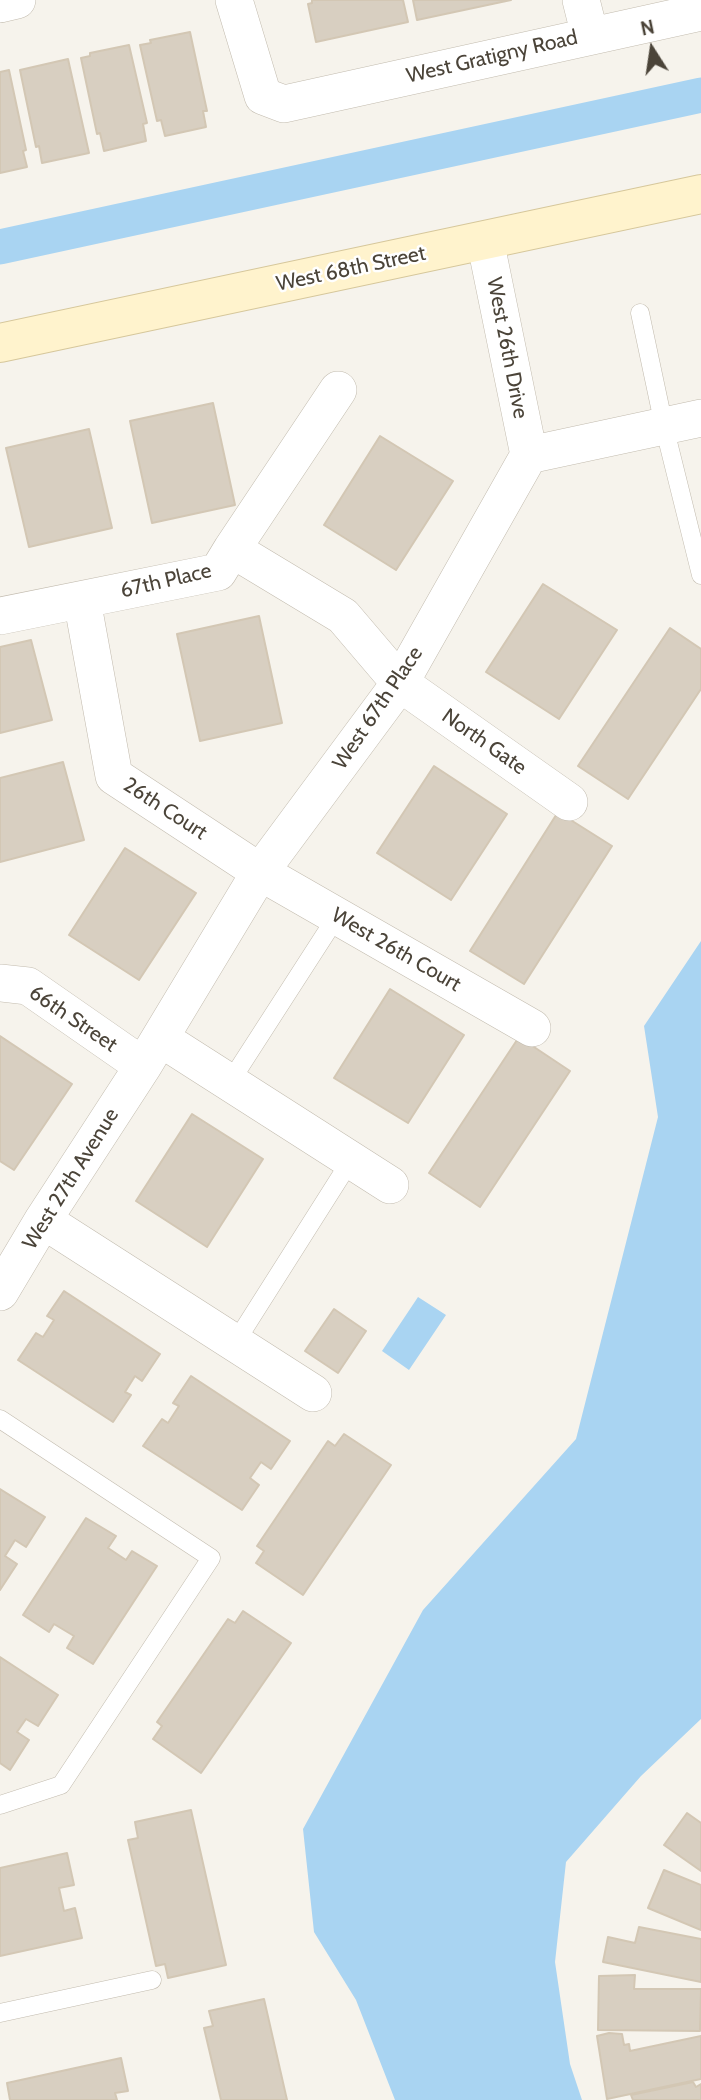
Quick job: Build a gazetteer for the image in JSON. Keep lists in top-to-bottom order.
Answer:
{
  "streets": {
    "main road": ["West 68th Street"],
    "street": [
      "West Gratigny Road",
      "West 26th Drive",
      "67th Place",
      "West 67th Place",
      "North Gate",
      "26th Court",
      "West 26th Court",
      "66th Street",
      "West 27th Avenue"
    ]
  },
  "crossings": [
    ["West 68th Street", "West 26th Drive"],
    ["West 26th Drive", "West 67th Place"],
    ["67th Place", "West 67th Place"],
    ["67th Place", "North Gate"],
    ["67th Place", "26th Court"],
    ["West 67th Place", "North Gate"],
    ["West 67th Place", "26th Court"],
    ["West 67th Place", "West 26th Court"],
    ["West 67th Place", "66th Street"],
    ["West 67th Place", "West 27th Avenue"],
    ["26th Court", "West 26th Court"],
    ["66th Street", "West 27th Avenue"]
  ],
  "north": "top"
}
